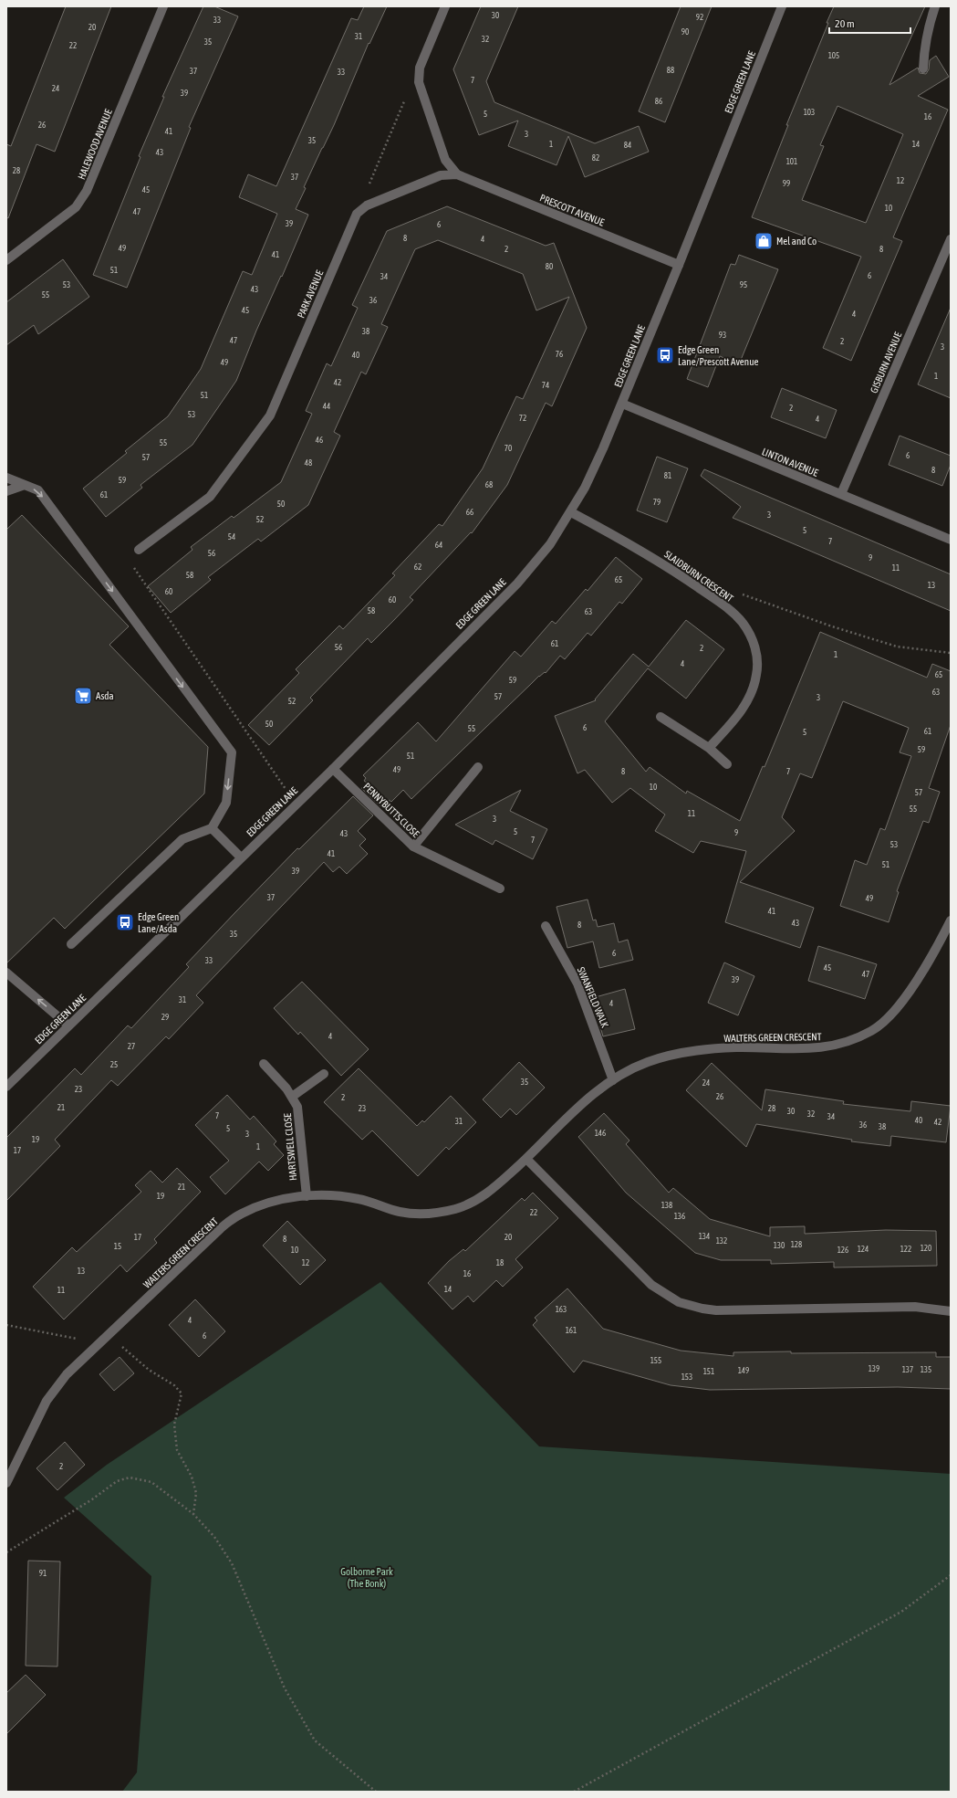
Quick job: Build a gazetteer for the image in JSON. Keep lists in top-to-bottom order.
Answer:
{
  "streets": {
    "street": [
      "EDGE GREEN LANE",
      "HALEWOOD AVENUE",
      "PRESCOTT AVENUE",
      "PARK AVENUE",
      "GISBURN AVENUE",
      "LINTON AVENUE",
      "SLAIDBURN CRESCENT",
      "PENNYBUTTS CLOSE",
      "SWANFIELD WALK",
      "WALTERS GREEN CRESCENT",
      "HARTSWELL CLOSE"
    ]
  },
  "crossings": [
    ["EDGE GREEN LANE", "PRESCOTT AVENUE"],
    ["EDGE GREEN LANE", "LINTON AVENUE"],
    ["EDGE GREEN LANE", "SLAIDBURN CRESCENT"],
    ["EDGE GREEN LANE", "PENNYBUTTS CLOSE"],
    ["PRESCOTT AVENUE", "PARK AVENUE"],
    ["GISBURN AVENUE", "LINTON AVENUE"],
    ["SWANFIELD WALK", "WALTERS GREEN CRESCENT"],
    ["WALTERS GREEN CRESCENT", "HARTSWELL CLOSE"]
  ],
  "parks": ["Golborne Park (The Bonk)"],
  "places": {
    "shop": ["Mel and Co"],
    "bus stop": ["Edge Green Lane/Prescott Avenue", "Edge Green Lane/Asda"],
    "supermarket": ["Asda"]
  },
  "house_numbers": [
    "30",
    "92",
    "33",
    "20",
    "90",
    "31",
    "32",
    "35",
    "22",
    "105",
    "88",
    "37",
    "33",
    "7",
    "24",
    "39",
    "86",
    "103",
    "5",
    "16",
    "26",
    "41",
    "3",
    "35",
    "1",
    "14",
    "84",
    "43",
    "82",
    "101",
    "28",
    "37",
    "12",
    "99",
    "45",
    "10",
    "47",
    "39",
    "6",
    "8",
    "4",
    "49",
    "2",
    "8",
    "41",
    "80",
    "51",
    "6",
    "34",
    "53",
    "95",
    "43",
    "55",
    "36",
    "45",
    "4",
    "38",
    "93",
    "47",
    "2",
    "3",
    "76",
    "40",
    "49",
    "1",
    "42",
    "74",
    "51",
    "44",
    "2",
    "53",
    "72",
    "4",
    "46",
    "55",
    "70",
    "6",
    "57",
    "48",
    "8",
    "81",
    "59",
    "68",
    "61",
    "79",
    "50",
    "66",
    "3",
    "52",
    "5",
    "54",
    "7",
    "64",
    "56",
    "9",
    "62",
    "11",
    "58",
    "65",
    "13",
    "60",
    "60",
    "58",
    "63",
    "61",
    "56",
    "2",
    "1",
    "4",
    "65",
    "59",
    "63",
    "57",
    "3",
    "52",
    "50",
    "6",
    "55",
    "61",
    "5",
    "59",
    "51",
    "49",
    "8",
    "7",
    "10",
    "57",
    "55",
    "11",
    "3",
    "5",
    "9",
    "43",
    "7",
    "53",
    "41",
    "51",
    "39",
    "37",
    "49",
    "41",
    "43",
    "8",
    "35",
    "6",
    "33",
    "45",
    "47",
    "39",
    "31",
    "4",
    "29",
    "4",
    "27",
    "25",
    "35",
    "24",
    "23",
    "26",
    "2",
    "21",
    "23",
    "28",
    "30",
    "32",
    "7",
    "34",
    "40",
    "31",
    "42",
    "36",
    "38",
    "5",
    "146",
    "3",
    "19",
    "1",
    "17",
    "21",
    "19",
    "138",
    "22",
    "136",
    "134",
    "17",
    "20",
    "8",
    "132",
    "128",
    "130",
    "15",
    "120",
    "124",
    "122",
    "10",
    "126",
    "12",
    "18",
    "13",
    "16",
    "14",
    "11",
    "163",
    "4",
    "161",
    "6",
    "155",
    "139",
    "137",
    "135",
    "149",
    "151",
    "153",
    "2",
    "91"
  ],
  "scale_bar": "20 m"
}
